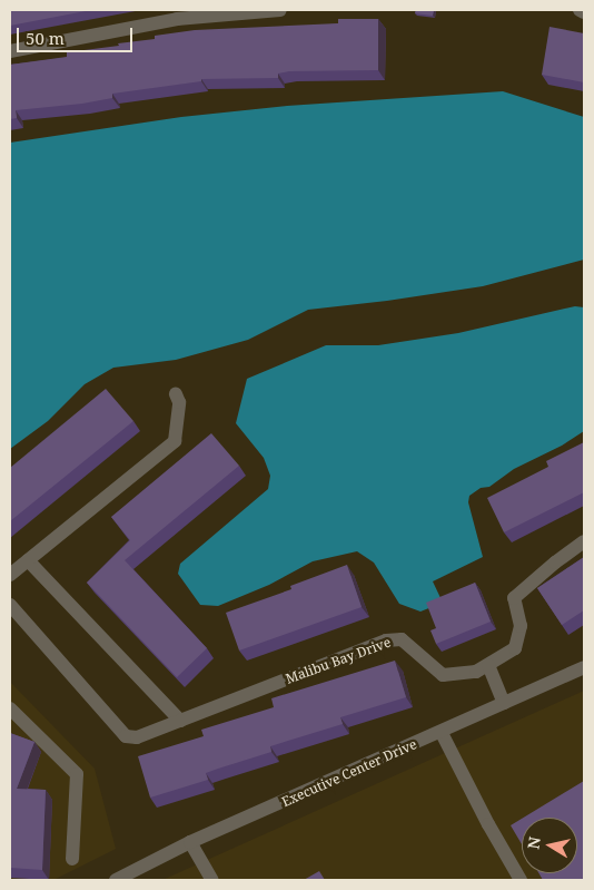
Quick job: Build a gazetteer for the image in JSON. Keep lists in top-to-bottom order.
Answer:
{
  "streets": {
    "street": ["Malibu Bay Drive", "Executive Center Drive"]
  },
  "scale_bar": "50 m",
  "north": "left"
}
